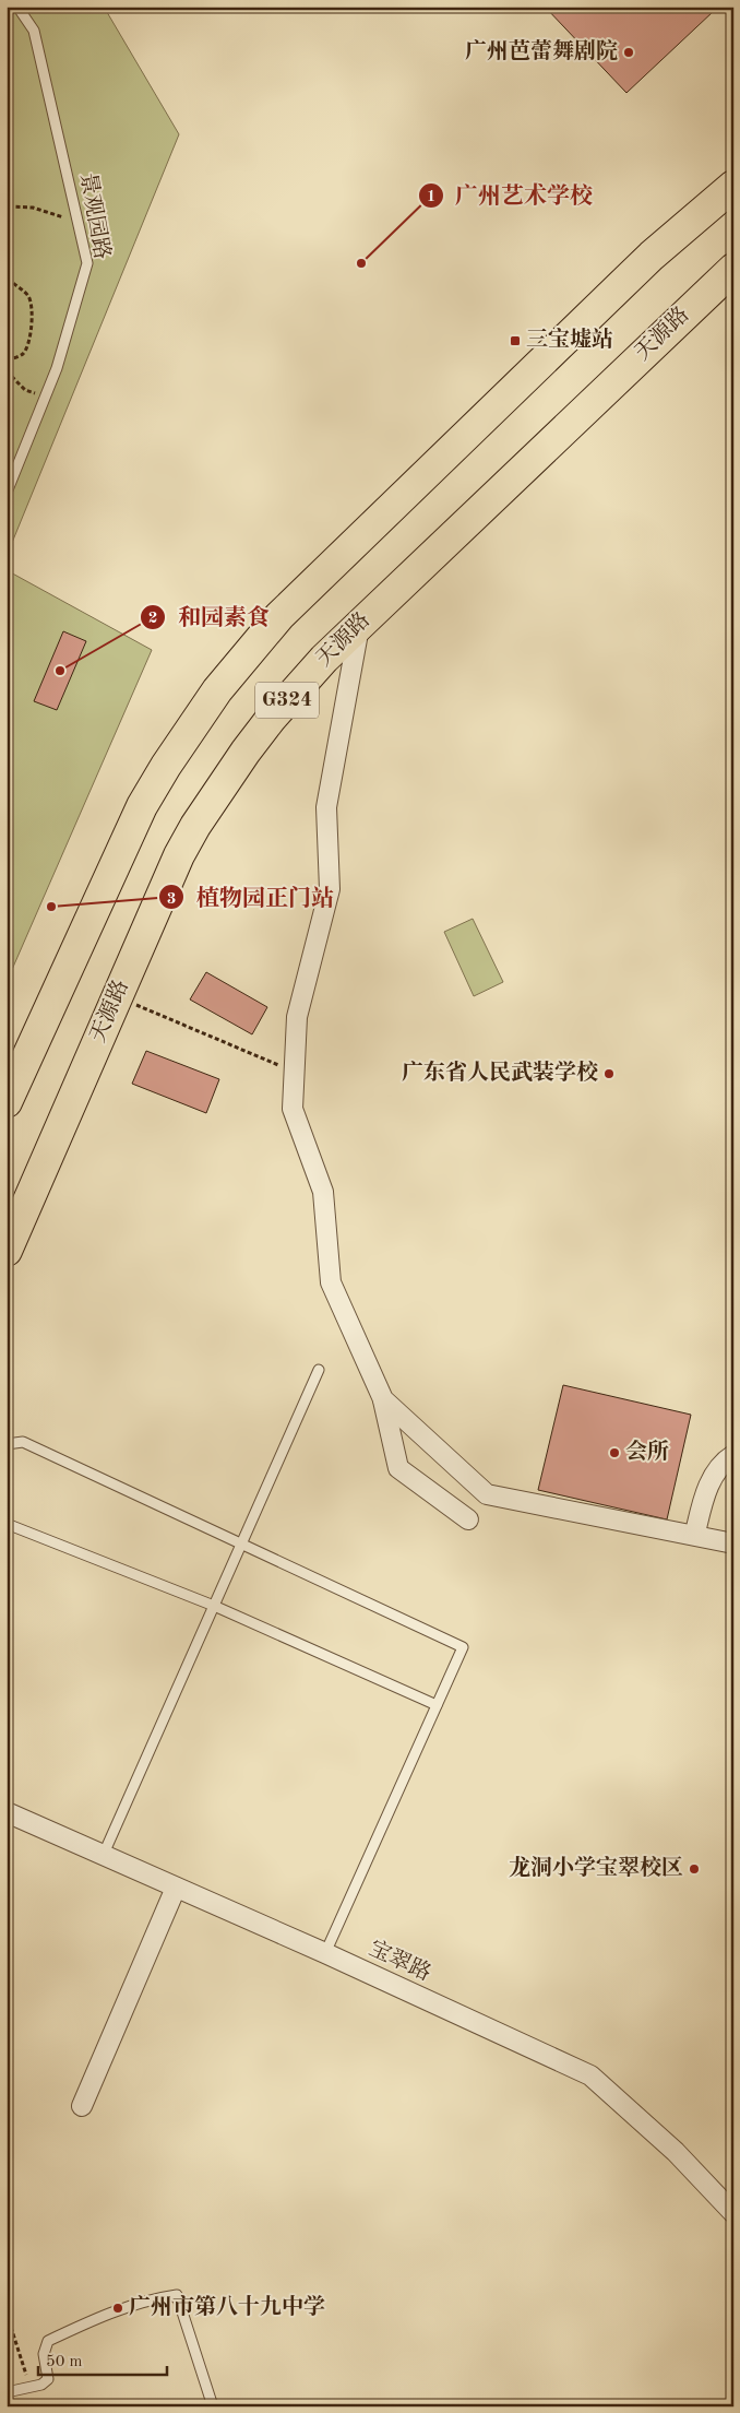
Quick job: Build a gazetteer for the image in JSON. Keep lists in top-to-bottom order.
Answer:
{
  "streets": {
    "highway": ["天源路", "G324"],
    "street": ["宝翠路"],
    "lane": ["景观园路"]
  },
  "places": {
    "other": [
      "广州芭蕾舞剧院",
      "广州艺术学校",
      "和园素食",
      "植物园正门站",
      "广东省人民武装学校",
      "会所",
      "龙洞小学宝翠校区",
      "广州市第八十九中学"
    ],
    "transit": ["三宝墟站"]
  },
  "scale_bar": "50 m"
}
